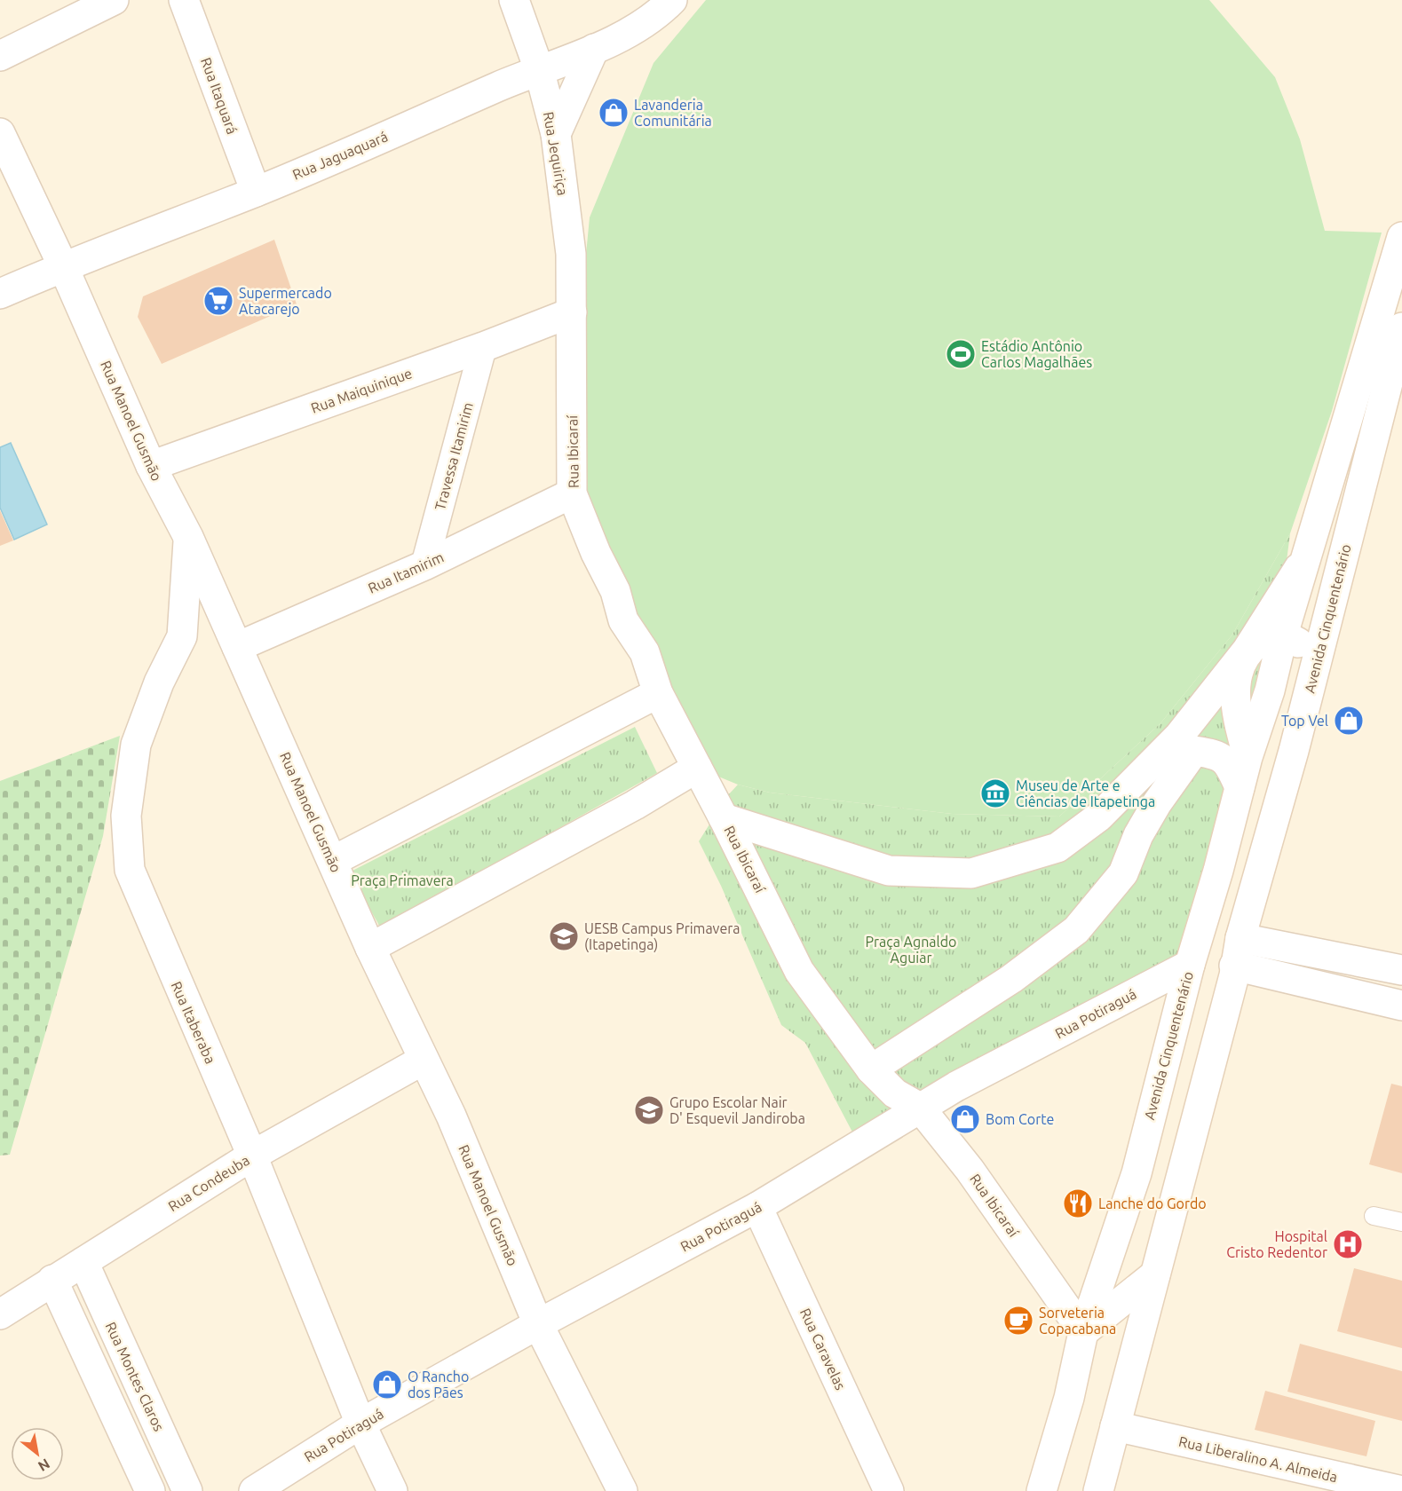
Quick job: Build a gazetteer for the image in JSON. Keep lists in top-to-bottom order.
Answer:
{
  "streets": {
    "street": [
      "Rua Itaquará",
      "Rua Jequiriça",
      "Rua Jaguaquará",
      "Rua Maiquinique",
      "Rua Manoel Gusmão",
      "Rua Ibicaraí",
      "Travessa Itamirim",
      "Rua Itamirim",
      "Avenida Cinquentenário",
      "Rua Potiraguá",
      "Rua Itaberaba",
      "Rua Condeuba",
      "Rua Caravelas",
      "Rua Montes Claros",
      "Rua Liberalino A. Almeida"
    ]
  },
  "crossings": [
    ["Rua Itaquará", "Rua Jaguaquará"],
    ["Rua Jequiriça", "Rua Jaguaquará"],
    ["Rua Jequiriça", "Rua Maiquinique"],
    ["Rua Jequiriça", "Rua Ibicaraí"],
    ["Rua Jaguaquará", "Rua Manoel Gusmão"],
    ["Rua Maiquinique", "Rua Manoel Gusmão"],
    ["Rua Maiquinique", "Rua Ibicaraí"],
    ["Rua Maiquinique", "Travessa Itamirim"],
    ["Rua Manoel Gusmão", "Rua Itamirim"],
    ["Rua Manoel Gusmão", "Rua Potiraguá"],
    ["Rua Manoel Gusmão", "Rua Itaberaba"],
    ["Rua Manoel Gusmão", "Rua Condeuba"],
    ["Rua Ibicaraí", "Rua Itamirim"],
    ["Rua Ibicaraí", "Avenida Cinquentenário"],
    ["Rua Ibicaraí", "Rua Potiraguá"],
    ["Travessa Itamirim", "Rua Itamirim"],
    ["Avenida Cinquentenário", "Rua Potiraguá"],
    ["Avenida Cinquentenário", "Rua Liberalino A. Almeida"],
    ["Rua Potiraguá", "Rua Itaberaba"],
    ["Rua Potiraguá", "Rua Caravelas"],
    ["Rua Itaberaba", "Rua Condeuba"],
    ["Rua Condeuba", "Rua Montes Claros"]
  ],
  "parks": ["Praça Primavera", "Praça Agnaldo Aguiar"],
  "places": {
    "shop": [
      "Lavanderia Comunitária",
      "Top Vel",
      "Bom Corte",
      "O Rancho dos Pães"
    ],
    "supermarket": ["Supermercado Atacarejo"],
    "sports": ["Estádio Antônio Carlos Magalhães"],
    "museum": ["Museu de Arte e Ciências de Itapetinga"],
    "school or university": ["UESB Campus Primavera (Itapetinga)", "Grupo Escolar Nair D' Esquevil Jandiroba"],
    "restaurant": ["Lanche do Gordo"],
    "hospital": ["Hospital Cristo Redentor"],
    "cafe": ["Sorveteria Copacabana"]
  },
  "north": "bottom right"
}
